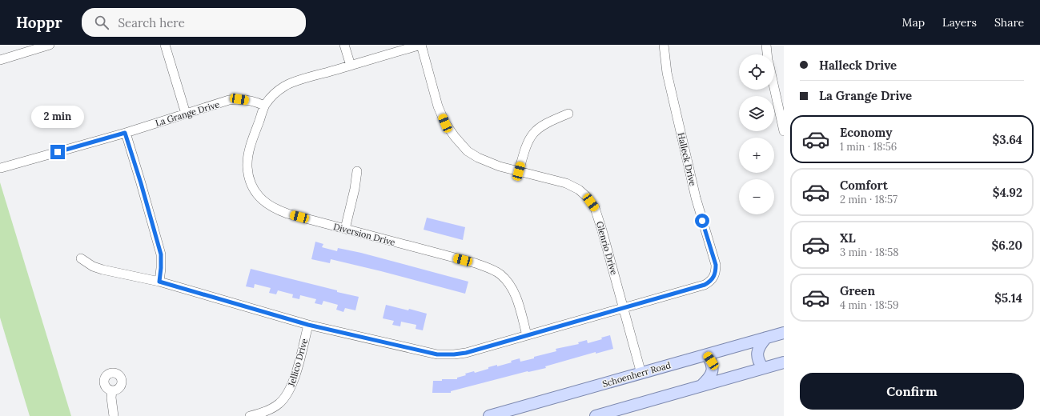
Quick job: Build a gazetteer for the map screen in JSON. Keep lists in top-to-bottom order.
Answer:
{
  "streets": {
    "main road": ["Schoenherr Road"],
    "street": [
      "La Grange Drive",
      "Halleck Drive",
      "Diversion Drive",
      "Glenrio Drive",
      "Jellico Drive"
    ]
  },
  "crossings": [
    ["La Grange Drive", "Diversion Drive"],
    ["Halleck Drive", "Glenrio Drive"],
    ["Glenrio Drive", "Schoenherr Road"]
  ],
  "page": {
    "header": "Hoppr",
    "search": "Search here",
    "nav": ["Map", "Layers", "Share"],
    "banner": ["Halleck Drive", "La Grange Drive"],
    "map_buttons": ["+", "−"],
    "bubble": "2 min",
    "list": [
      {
        "name": "Economy",
        "note": "1 min · 18:56",
        "value": "$3.64"
      },
      {
        "name": "Comfort",
        "note": "2 min · 18:57",
        "value": "$4.92"
      },
      {
        "name": "XL",
        "note": "3 min · 18:58",
        "value": "$6.20"
      },
      {
        "name": "Green",
        "note": "4 min · 18:59",
        "value": "$5.14"
      }
    ],
    "buttons": "Confirm"
  }
}
